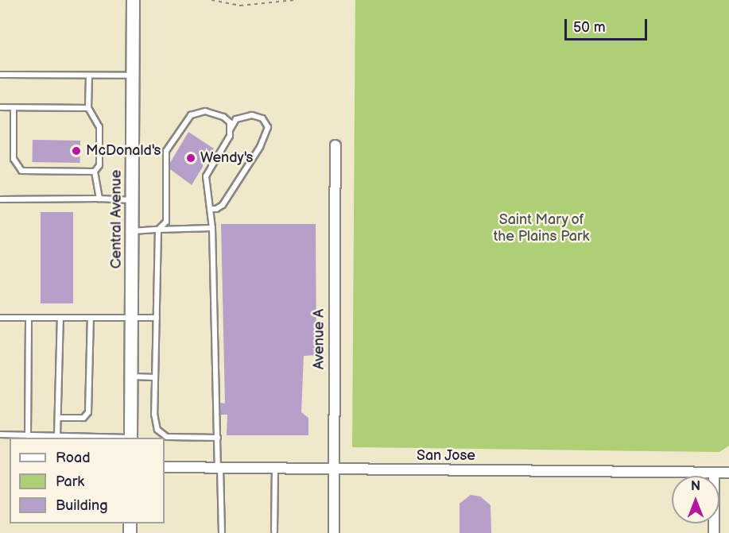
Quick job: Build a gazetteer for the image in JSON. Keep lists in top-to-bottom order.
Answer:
{
  "streets": {
    "street": ["Central Avenue", "Avenue A", "San Jose"]
  },
  "crossings": [
    ["Avenue A", "San Jose"]
  ],
  "parks": ["Saint Mary of the Plains Park"],
  "places": ["McDonald's", "Wendy's"],
  "legend": ["Road", "Park", "Building"],
  "scale_bar": "50 m",
  "north": "top"
}
